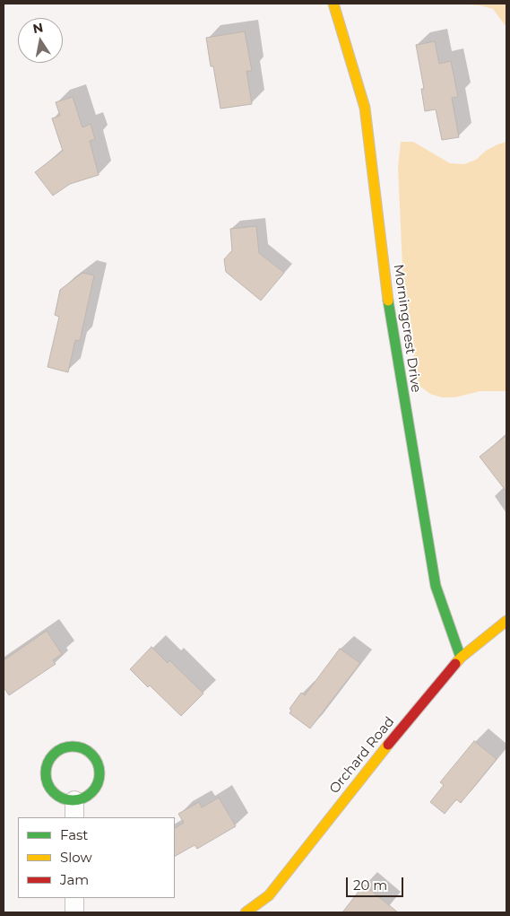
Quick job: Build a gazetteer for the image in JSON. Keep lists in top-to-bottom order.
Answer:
{
  "streets": {
    "street": ["Morningcrest Drive", "Orchard Road"]
  },
  "crossings": [
    ["Morningcrest Drive", "Orchard Road"]
  ],
  "legend": ["Fast", "Slow", "Jam"],
  "scale_bar": "20 m",
  "north": "top"
}
